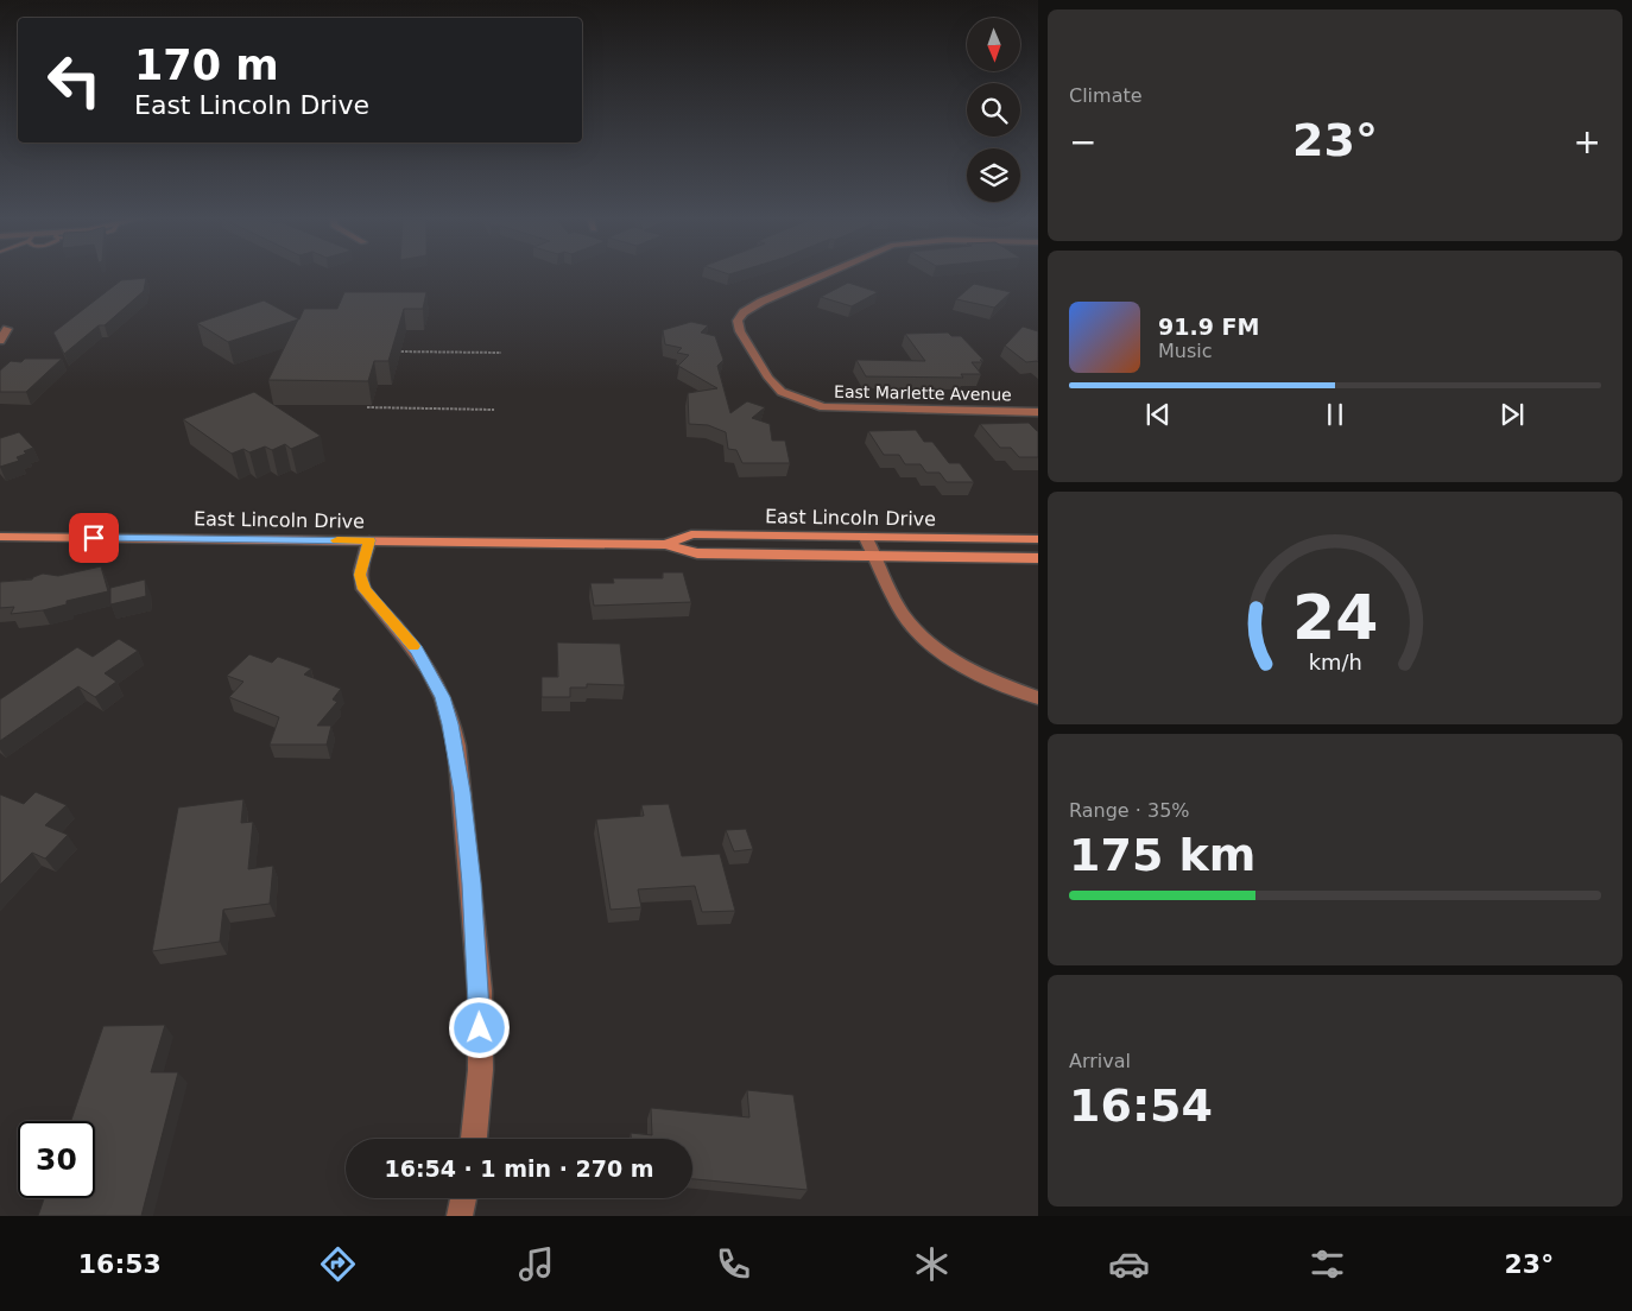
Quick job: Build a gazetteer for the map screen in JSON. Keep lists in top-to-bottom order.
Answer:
{
  "streets": {
    "main road": ["East Lincoln Drive"],
    "street": ["East Marlette Avenue"]
  },
  "north": "bottom",
  "page": {
    "tile": [
      "Climate",
      ["Range · 35%", "175 km"],
      ["Arrival", "16:54"]
    ],
    "turn": ["170 m", "East Lincoln Drive"],
    "heat": ["−", "23°", "+"],
    "song": ["91.9 FM", "Music"],
    "limit": "30",
    "trip": "16:54 · 1 min · 270 m",
    "tabs": ["16:53", "23°"],
    "gauge": ["24", "km/h"]
  }
}
